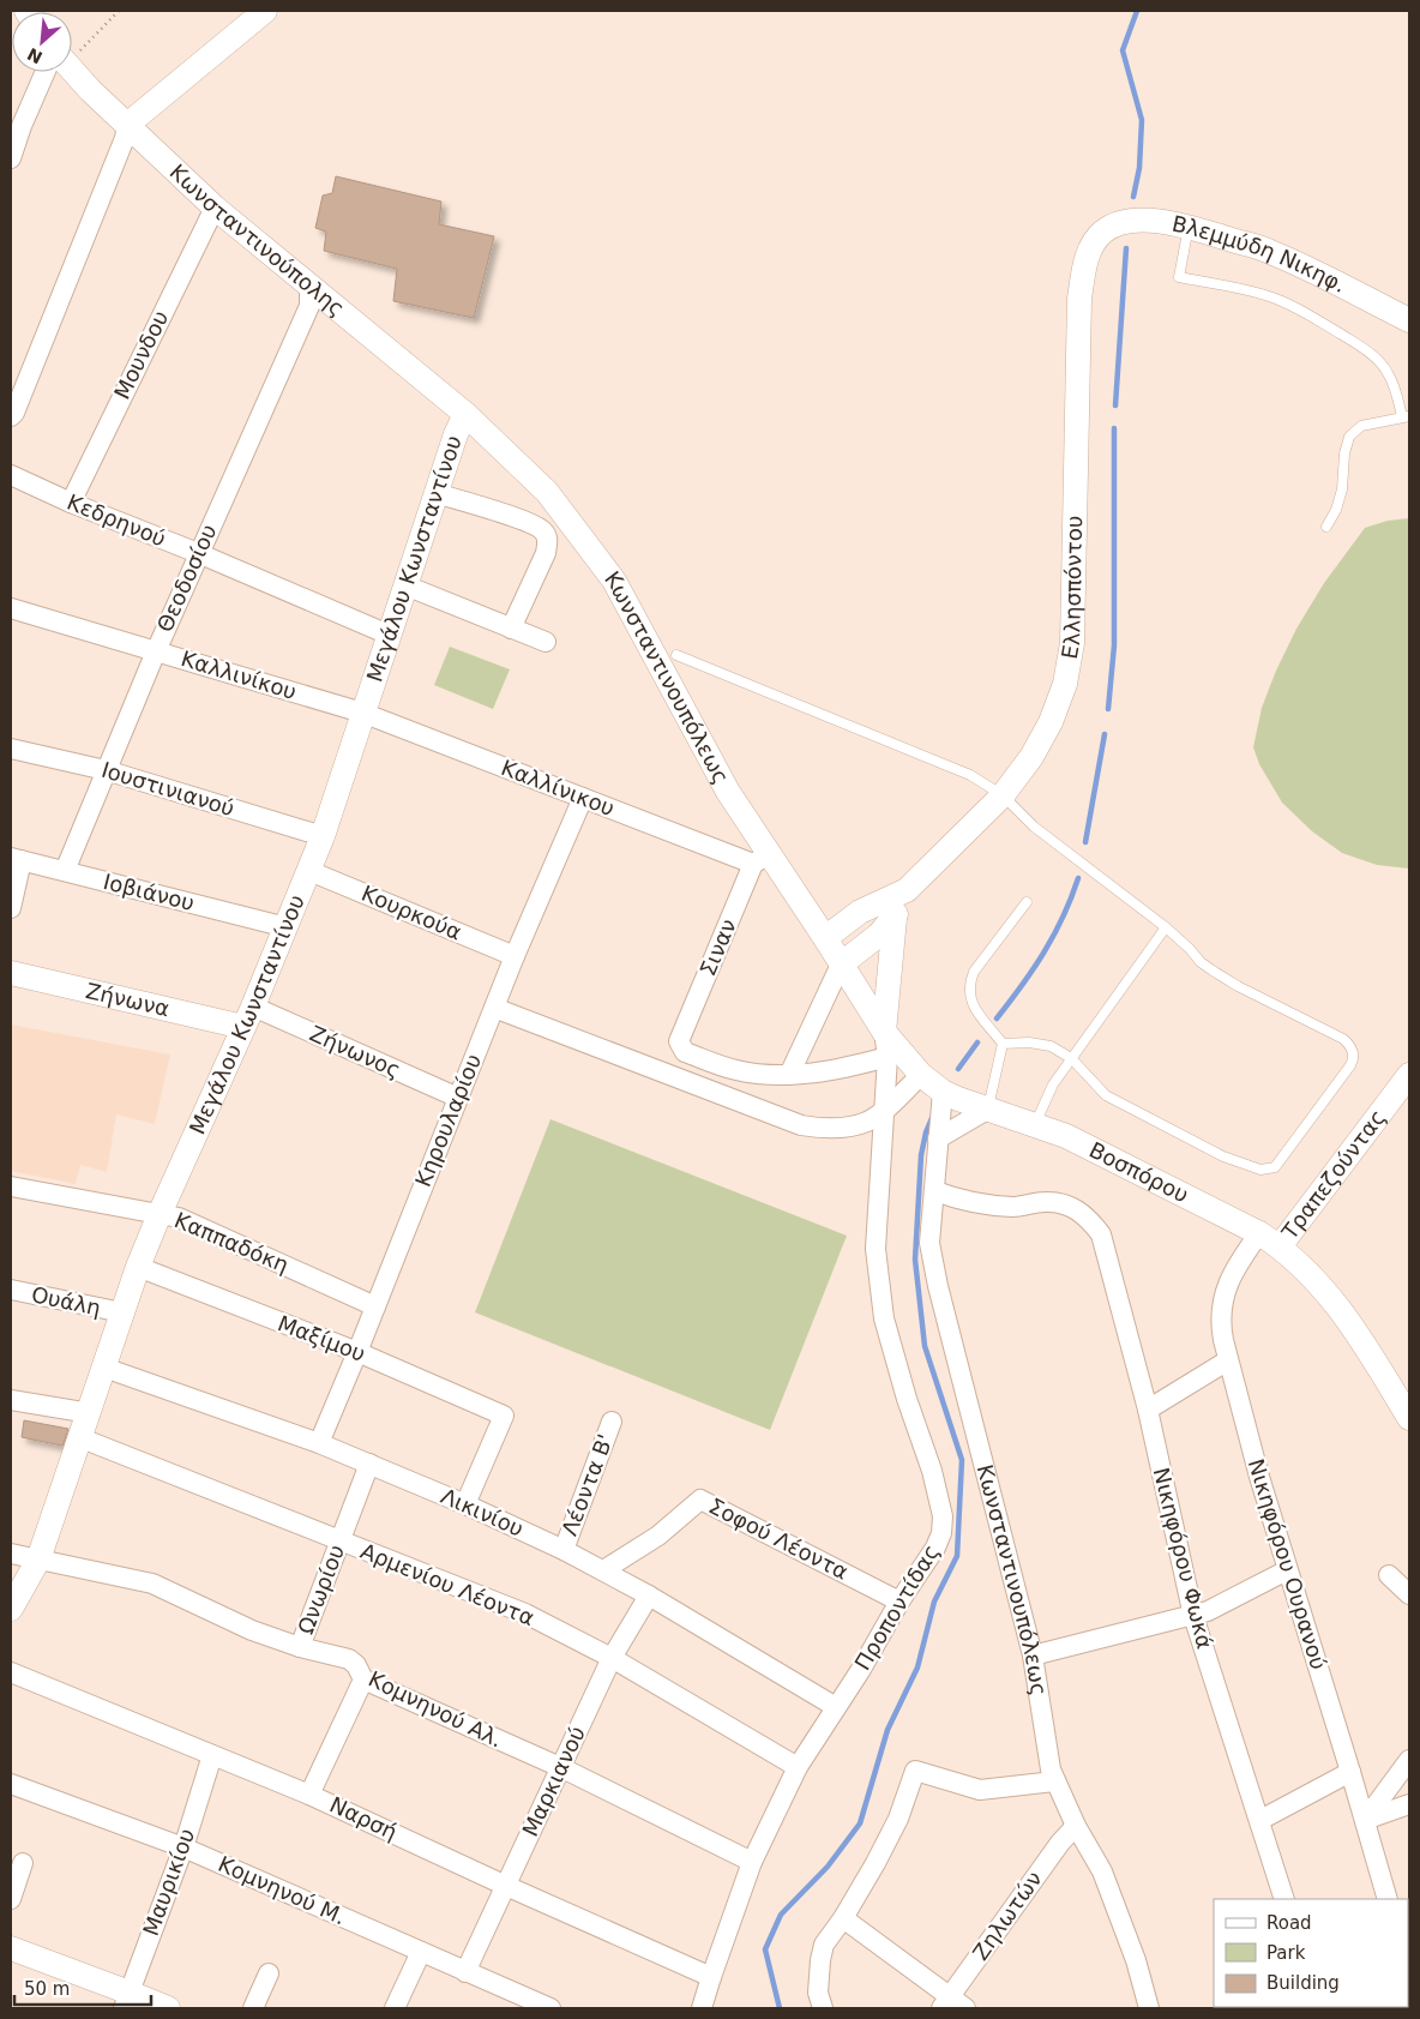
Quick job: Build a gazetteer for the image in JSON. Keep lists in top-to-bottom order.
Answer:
{
  "streets": {
    "street": [
      "Κωνσταντινούπολης",
      "Βλεμμύδη Νικηφ.",
      "Μουνδου",
      "Κεδρηνού",
      "Μεγάλου Κωνσταντίνου",
      "Θεοδοσίου",
      "Ελλησπόντου",
      "Καλλινίκου",
      "Κωνσταντινουπόλεως",
      "Καλλίνικου",
      "Ιουστινιανού",
      "Ιοβιάνου",
      "Κουρκούα",
      "Σιναν",
      "Ζήνωνα",
      "Ζήνωνος",
      "Κηρουλαρίου",
      "Βοσπόρου",
      "Τραπεζούντας",
      "Καππαδόκη",
      "Ουάλη",
      "Μαξίμου",
      "Λέοντα Β'",
      "Λικινίου",
      "Σοφού Λέοντα",
      "Νικηφόρου Φωκά",
      "Νικηφόρου Ουρανού",
      "Αρμενίου Λέοντα",
      "Ωνωρίου",
      "Προποντίδας",
      "Κομνηνού Αλ.",
      "Μαρκιανού",
      "Ναρσή",
      "Μαυρικίου",
      "Κομνηνού Μ.",
      "Ζηλωτών"
    ]
  },
  "crossings": [
    ["Κωνσταντινούπολης", "Μουνδου"],
    ["Κωνσταντινούπολης", "Μεγάλου Κωνσταντίνου"],
    ["Κωνσταντινούπολης", "Θεοδοσίου"],
    ["Κωνσταντινούπολης", "Κωνσταντινουπόλεως"],
    ["Βλεμμύδη Νικηφ.", "Ελλησπόντου"],
    ["Μουνδου", "Κεδρηνού"],
    ["Κεδρηνού", "Μεγάλου Κωνσταντίνου"],
    ["Κεδρηνού", "Θεοδοσίου"],
    ["Μεγάλου Κωνσταντίνου", "Καλλινίκου"],
    ["Μεγάλου Κωνσταντίνου", "Κωνσταντινουπόλεως"],
    ["Μεγάλου Κωνσταντίνου", "Καλλίνικου"],
    ["Μεγάλου Κωνσταντίνου", "Ιουστινιανού"],
    ["Μεγάλου Κωνσταντίνου", "Ιοβιάνου"],
    ["Μεγάλου Κωνσταντίνου", "Κουρκούα"],
    ["Μεγάλου Κωνσταντίνου", "Ζήνωνα"],
    ["Μεγάλου Κωνσταντίνου", "Ζήνωνος"],
    ["Μεγάλου Κωνσταντίνου", "Καππαδόκη"],
    ["Μεγάλου Κωνσταντίνου", "Ουάλη"],
    ["Μεγάλου Κωνσταντίνου", "Μαξίμου"],
    ["Μεγάλου Κωνσταντίνου", "Λικινίου"],
    ["Μεγάλου Κωνσταντίνου", "Αρμενίου Λέοντα"],
    ["Μεγάλου Κωνσταντίνου", "Κομνηνού Αλ."],
    ["Θεοδοσίου", "Καλλινίκου"],
    ["Θεοδοσίου", "Ιουστινιανού"],
    ["Θεοδοσίου", "Ιοβιάνου"],
    ["Ελλησπόντου", "Κωνσταντινουπόλεως"],
    ["Ελλησπόντου", "Βοσπόρου"],
    ["Καλλινίκου", "Καλλίνικου"],
    ["Κωνσταντινουπόλεως", "Καλλίνικου"],
    ["Κωνσταντινουπόλεως", "Σιναν"],
    ["Κωνσταντινουπόλεως", "Βοσπόρου"],
    ["Κωνσταντινουπόλεως", "Νικηφόρου Φωκά"],
    ["Κωνσταντινουπόλεως", "Ζηλωτών"],
    ["Καλλίνικου", "Σιναν"],
    ["Καλλίνικου", "Κηρουλαρίου"],
    ["Κουρκούα", "Κηρουλαρίου"],
    ["Ζήνωνα", "Ζήνωνος"],
    ["Ζήνωνος", "Κηρουλαρίου"],
    ["Κηρουλαρίου", "Καππαδόκη"],
    ["Κηρουλαρίου", "Μαξίμου"],
    ["Κηρουλαρίου", "Λικινίου"],
    ["Βοσπόρου", "Τραπεζούντας"],
    ["Βοσπόρου", "Νικηφόρου Ουρανού"],
    ["Βοσπόρου", "Προποντίδας"],
    ["Μαξίμου", "Λικινίου"],
    ["Λέοντα Β'", "Λικινίου"],
    ["Λικινίου", "Σοφού Λέοντα"],
    ["Λικινίου", "Ωνωρίου"],
    ["Λικινίου", "Προποντίδας"],
    ["Λικινίου", "Μαρκιανού"],
    ["Σοφού Λέοντα", "Προποντίδας"],
    ["Αρμενίου Λέοντα", "Ωνωρίου"],
    ["Αρμενίου Λέοντα", "Προποντίδας"],
    ["Αρμενίου Λέοντα", "Μαρκιανού"],
    ["Ωνωρίου", "Κομνηνού Αλ."],
    ["Προποντίδας", "Κομνηνού Αλ."],
    ["Προποντίδας", "Ναρσή"],
    ["Κομνηνού Αλ.", "Μαρκιανού"],
    ["Μαρκιανού", "Ναρσή"],
    ["Μαρκιανού", "Κομνηνού Μ."],
    ["Ναρσή", "Μαυρικίου"],
    ["Μαυρικίου", "Κομνηνού Μ."]
  ],
  "legend": ["Road", "Park", "Building"],
  "scale_bar": "50 m",
  "north": "bottom left"
}
